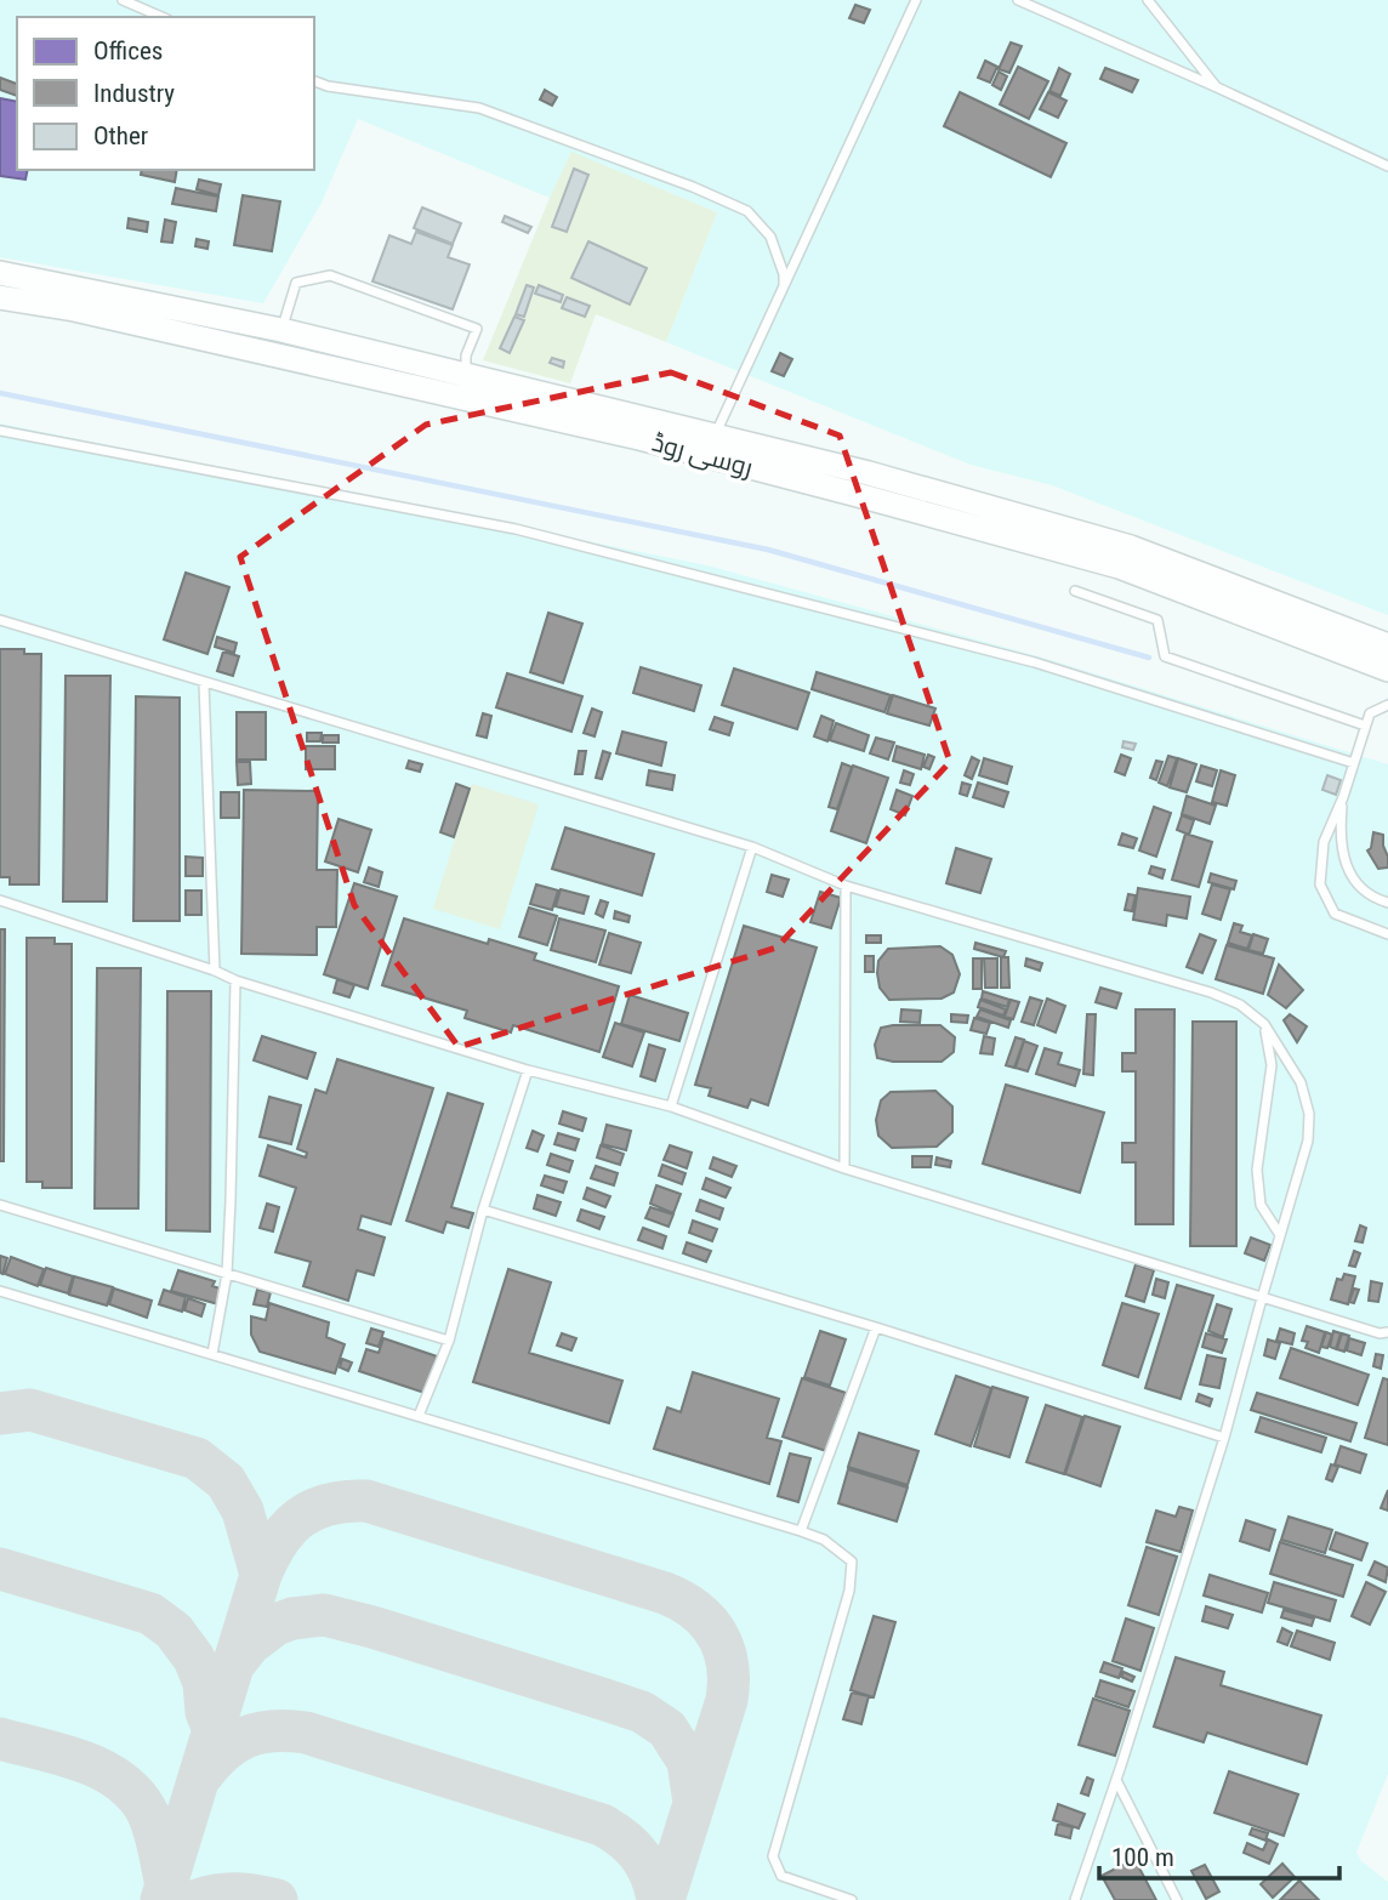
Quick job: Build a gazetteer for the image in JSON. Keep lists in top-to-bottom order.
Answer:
{
  "streets": {
    "main road": ["روسی روڈ"]
  },
  "legend": ["Offices", "Industry", "Other"],
  "scale_bar": "100 m"
}
